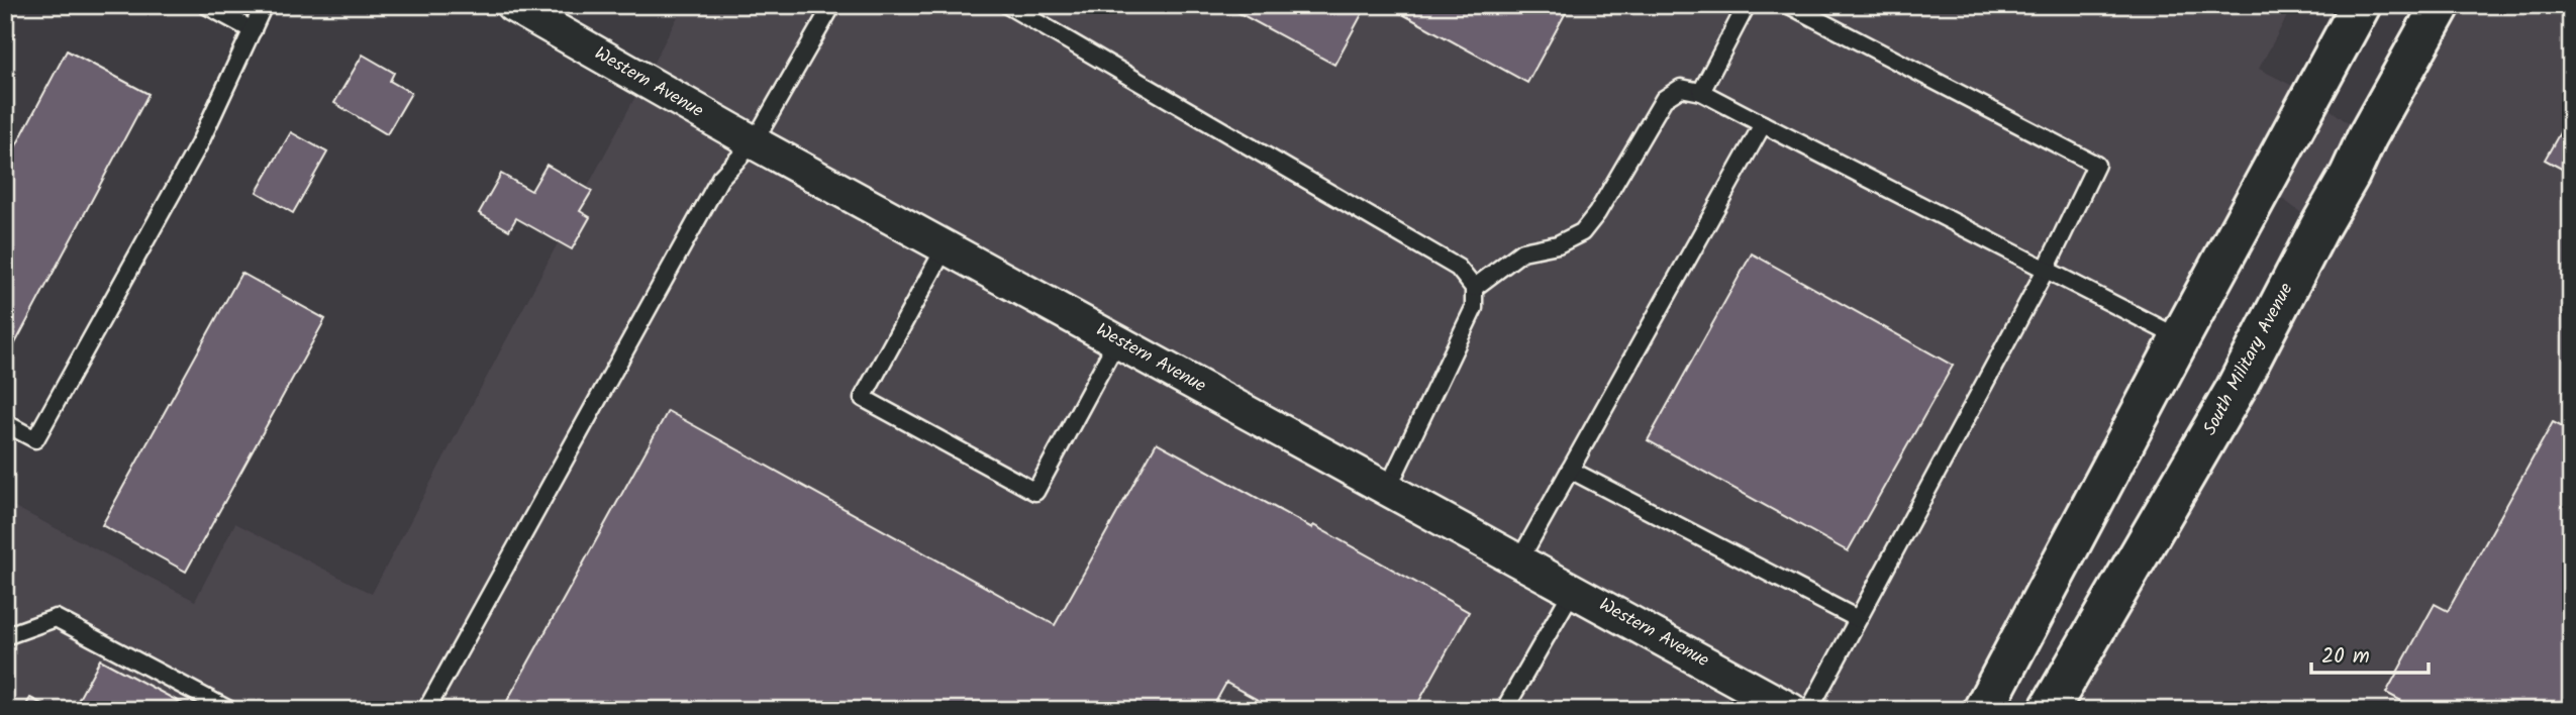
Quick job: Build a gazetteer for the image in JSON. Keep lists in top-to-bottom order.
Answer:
{
  "streets": {
    "main road": ["South Military Avenue"],
    "street": ["Western Avenue"]
  },
  "scale_bar": "20 m"
}
